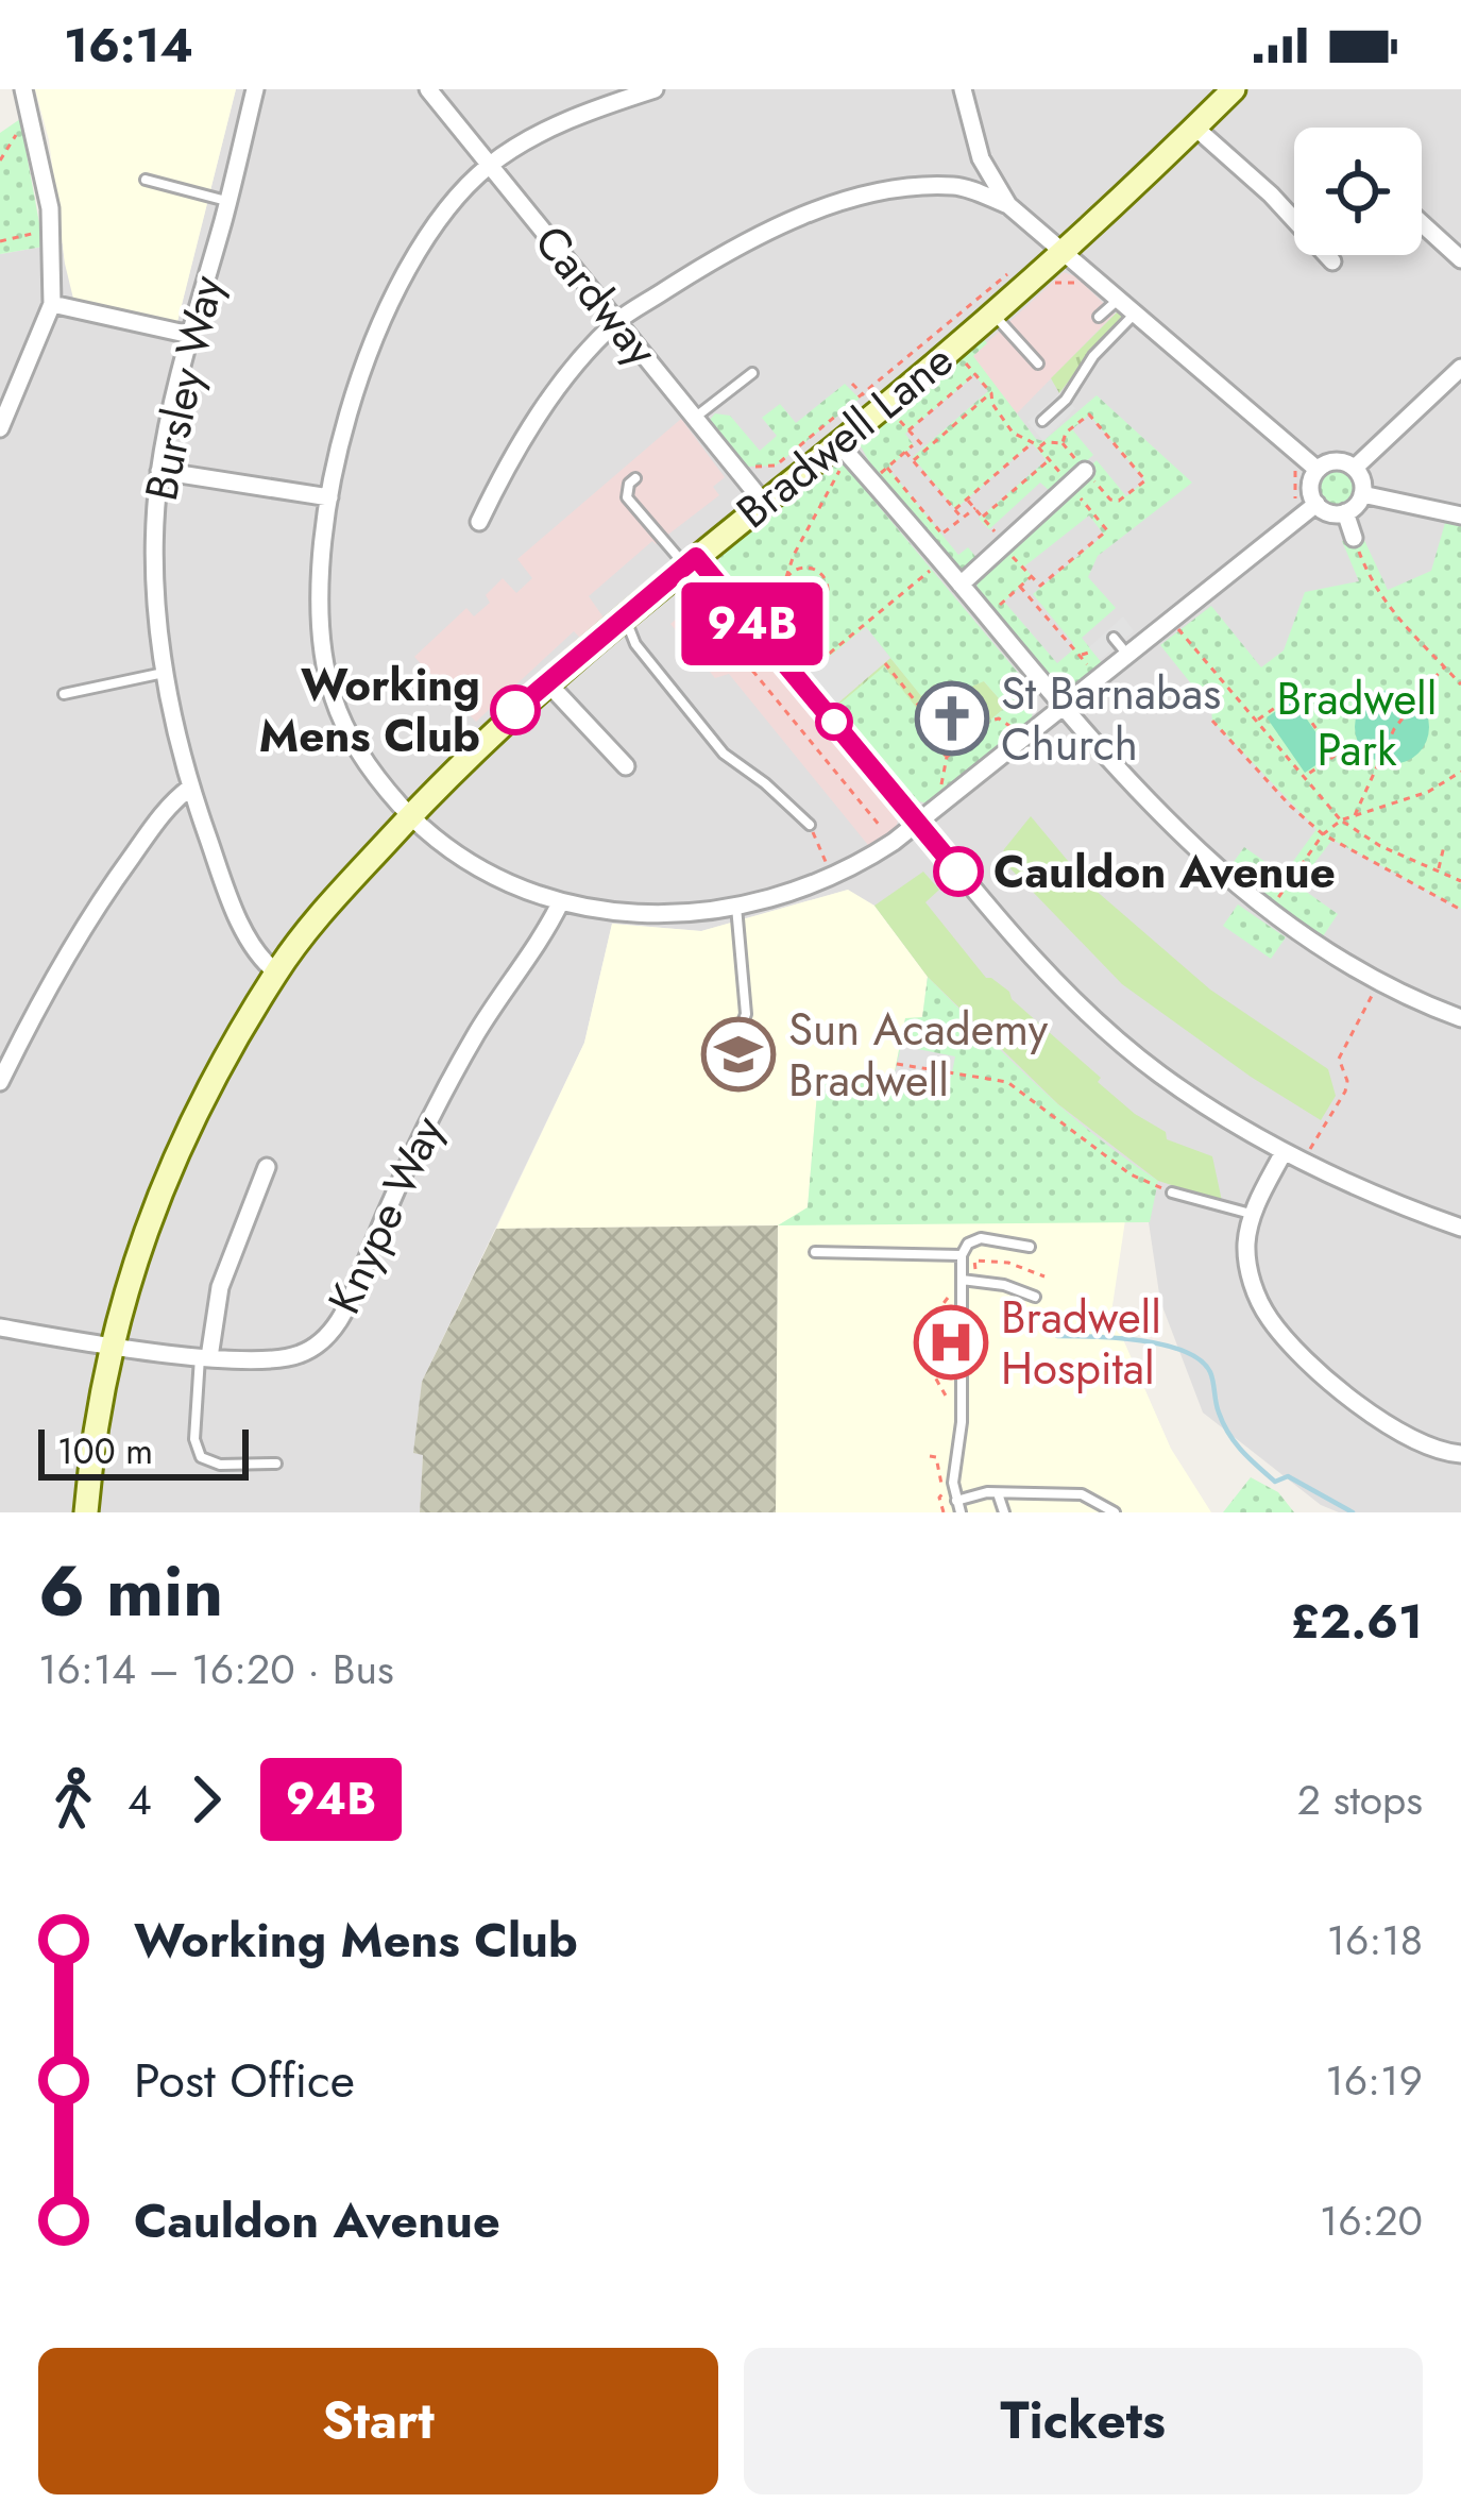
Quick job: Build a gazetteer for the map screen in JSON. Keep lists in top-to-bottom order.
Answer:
{
  "streets": {
    "street": [
      "Cardway",
      "Bursley Way",
      "Bradwell Lane",
      "Knype Way"
    ]
  },
  "crossings": [
    ["Cardway", "Bradwell Lane"],
    ["Bursley Way", "Bradwell Lane"],
    ["Bradwell Lane", "Knype Way"]
  ],
  "parks": ["Bradwell Park"],
  "places": {
    "other": ["Working Mens Club", "Cauldon Avenue"],
    "church": ["St Barnabas Church"],
    "school or university": ["Sun Academy Bradwell"],
    "hospital": ["Bradwell Hospital"]
  },
  "lines": ["bus line 94B"],
  "scale_bar": "100 m",
  "page": {
    "status": "16:14",
    "on_map": "94B",
    "scale": "100 m",
    "heading": ["6 min", "16:14 – 16:20 · Bus", "£2.61"],
    "legs": ["4", "94B", "2 stops"],
    "list": [
      {
        "name": "Working Mens Club",
        "value": "16:18"
      },
      {
        "name": "Post Office",
        "value": "16:19"
      },
      {
        "name": "Cauldon Avenue",
        "value": "16:20"
      }
    ],
    "buttons": ["Start", "Tickets"]
  }
}
